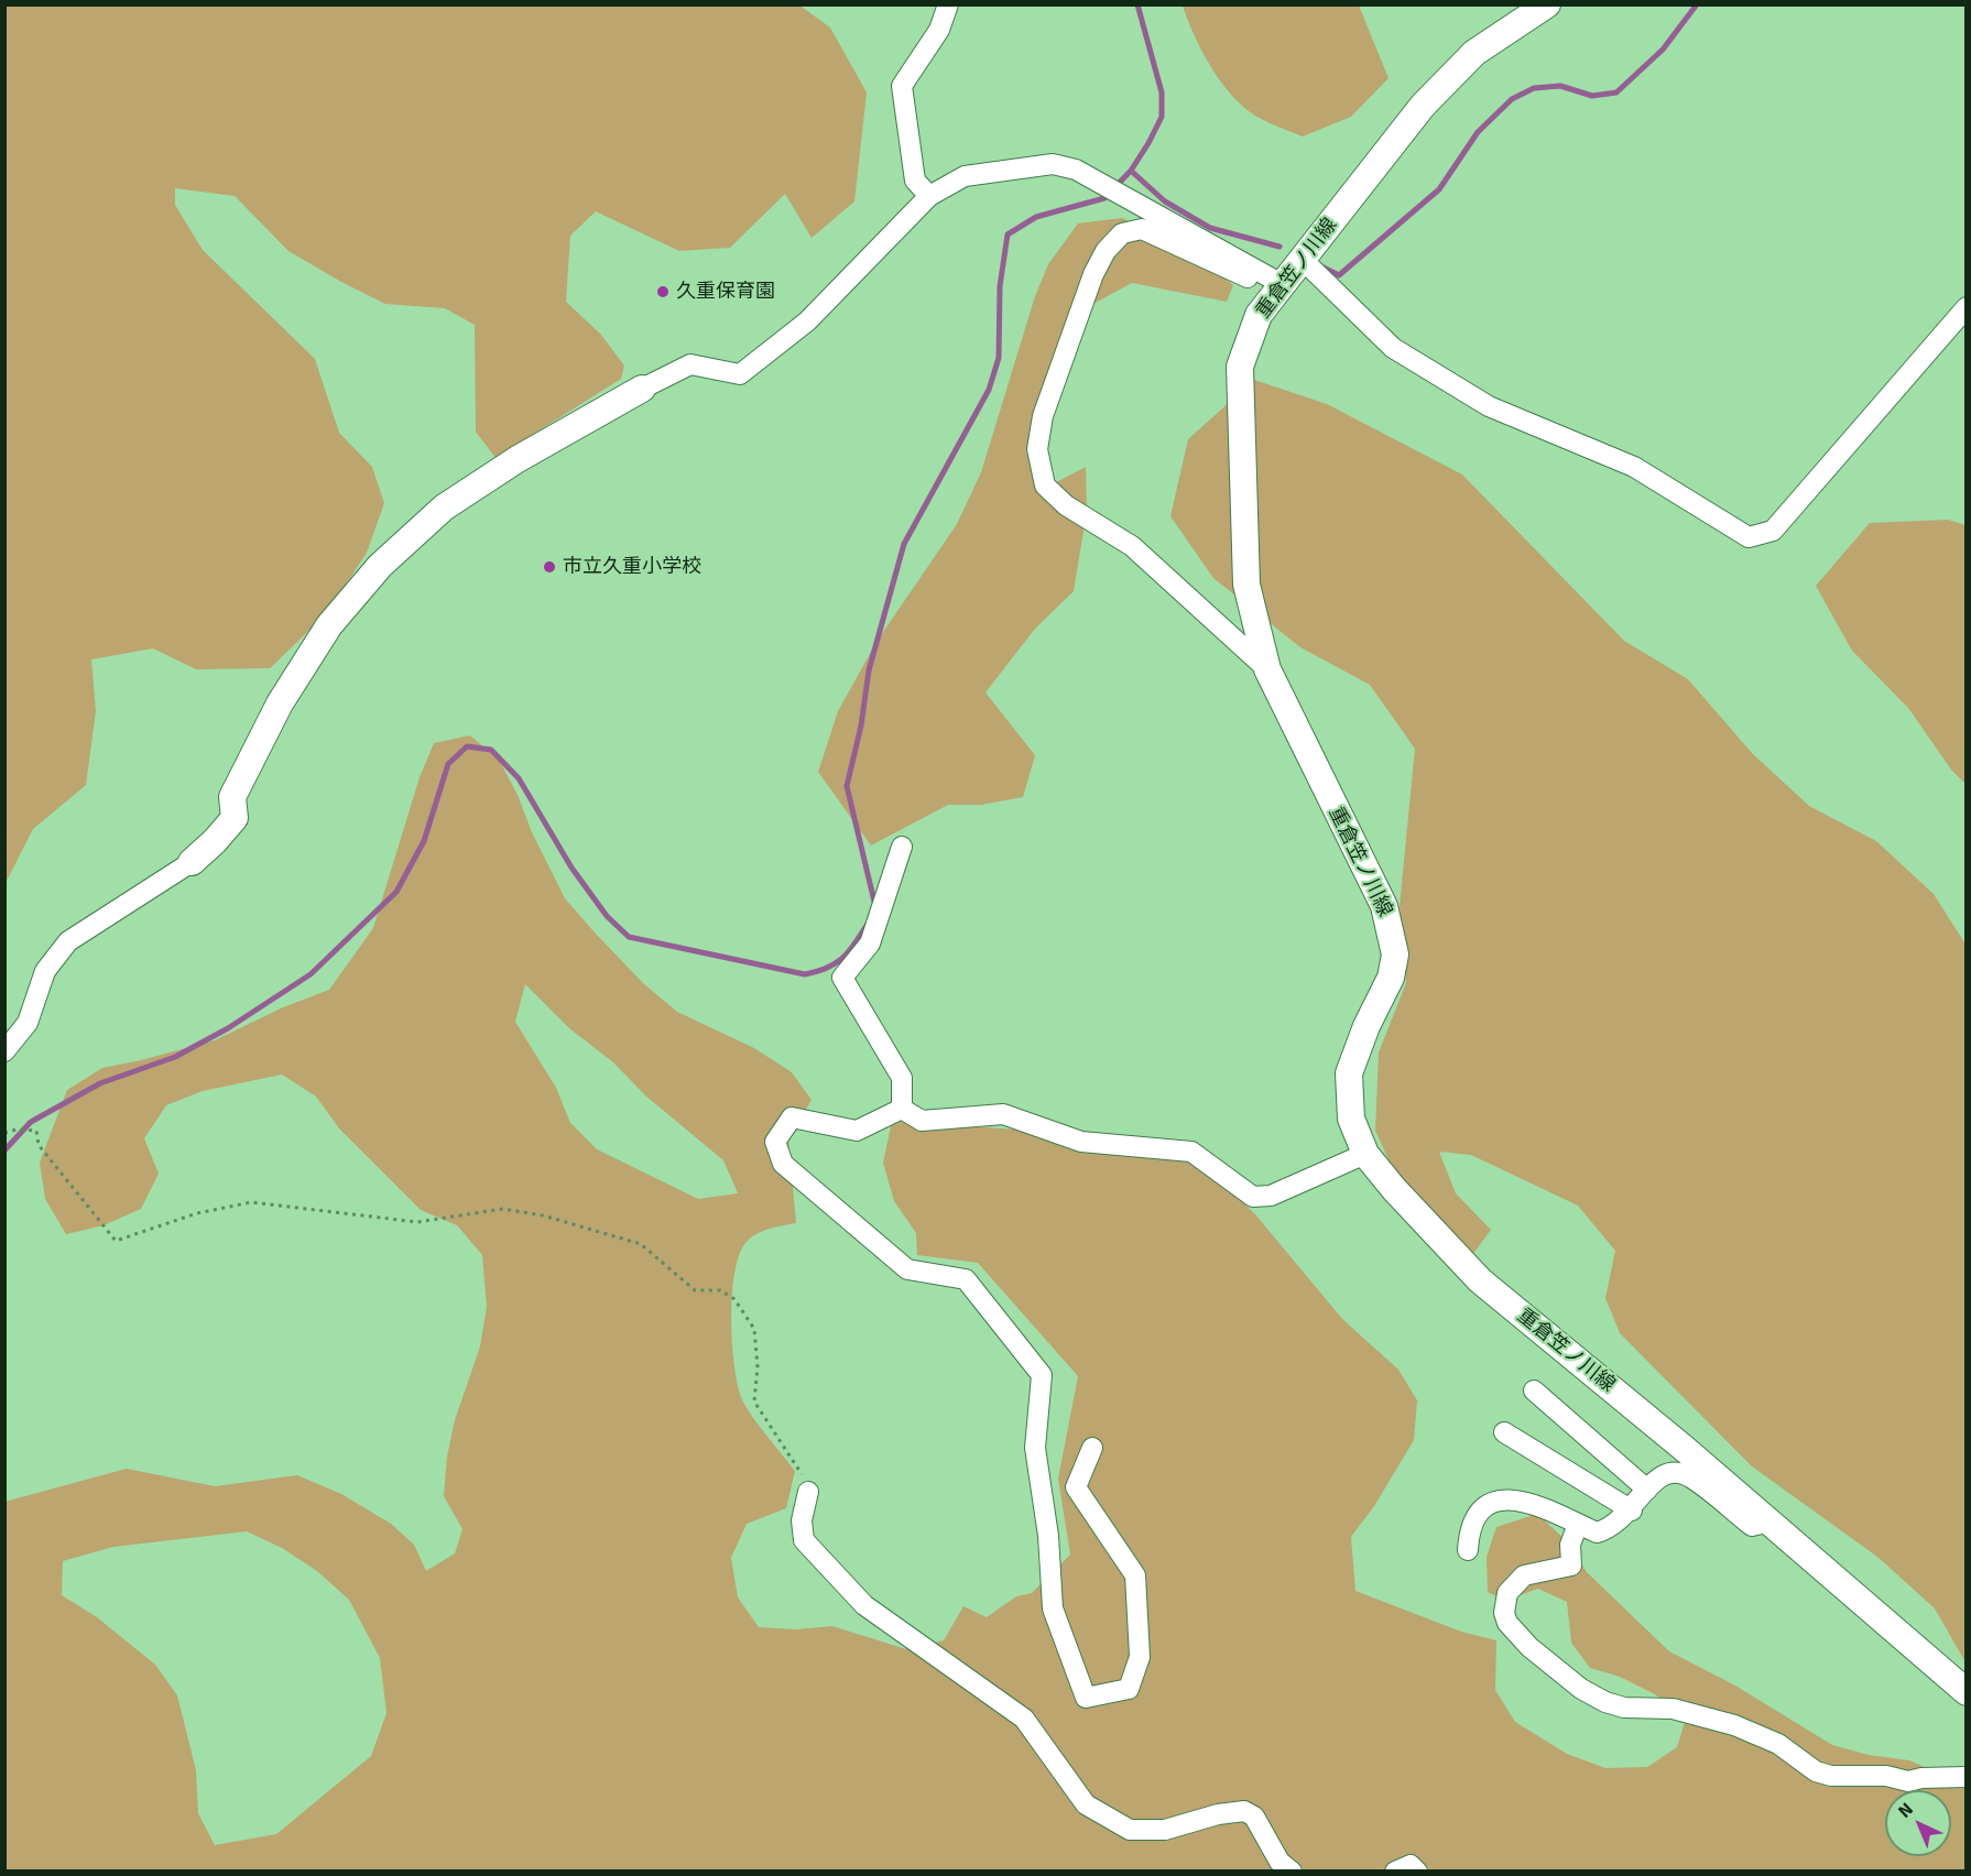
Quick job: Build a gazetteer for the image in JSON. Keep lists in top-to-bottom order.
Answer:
{
  "streets": {
    "main road": ["重倉笠ノ川線"]
  },
  "places": ["久重保育園", "市立久重小学校"],
  "north": "top left"
}
